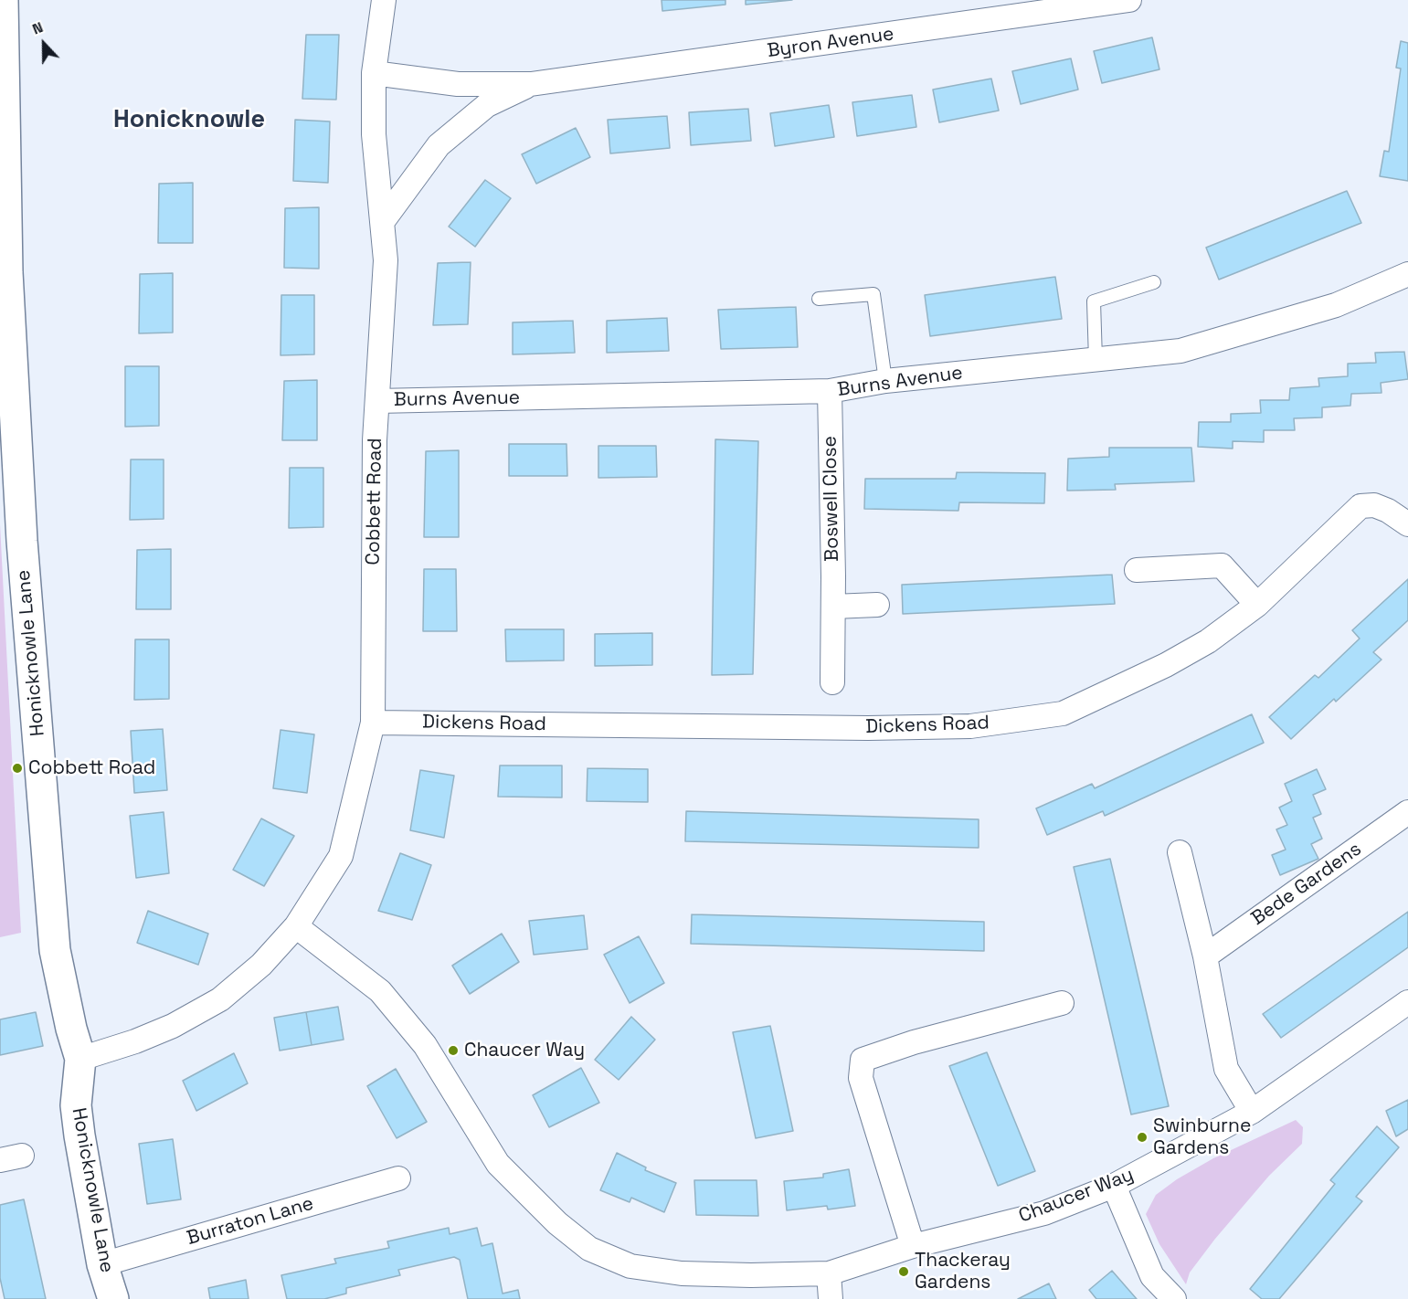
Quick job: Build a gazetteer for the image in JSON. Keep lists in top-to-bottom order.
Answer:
{
  "streets": {
    "street": [
      "Byron Avenue",
      "Burns Avenue",
      "Boswell Close",
      "Cobbett Road",
      "Honicknowle Lane",
      "Dickens Road",
      "Bede Gardens",
      "Chaucer Way",
      "Burraton Lane"
    ]
  },
  "crossings": [
    ["Byron Avenue", "Cobbett Road"],
    ["Burns Avenue", "Boswell Close"],
    ["Burns Avenue", "Cobbett Road"],
    ["Cobbett Road", "Honicknowle Lane"],
    ["Cobbett Road", "Dickens Road"],
    ["Cobbett Road", "Chaucer Way"],
    ["Honicknowle Lane", "Burraton Lane"]
  ],
  "districts": ["Honicknowle"],
  "places": [
    "Cobbett Road",
    "Chaucer Way",
    "Swinburne Gardens",
    "Thackeray Gardens"
  ],
  "north": "top"
}
